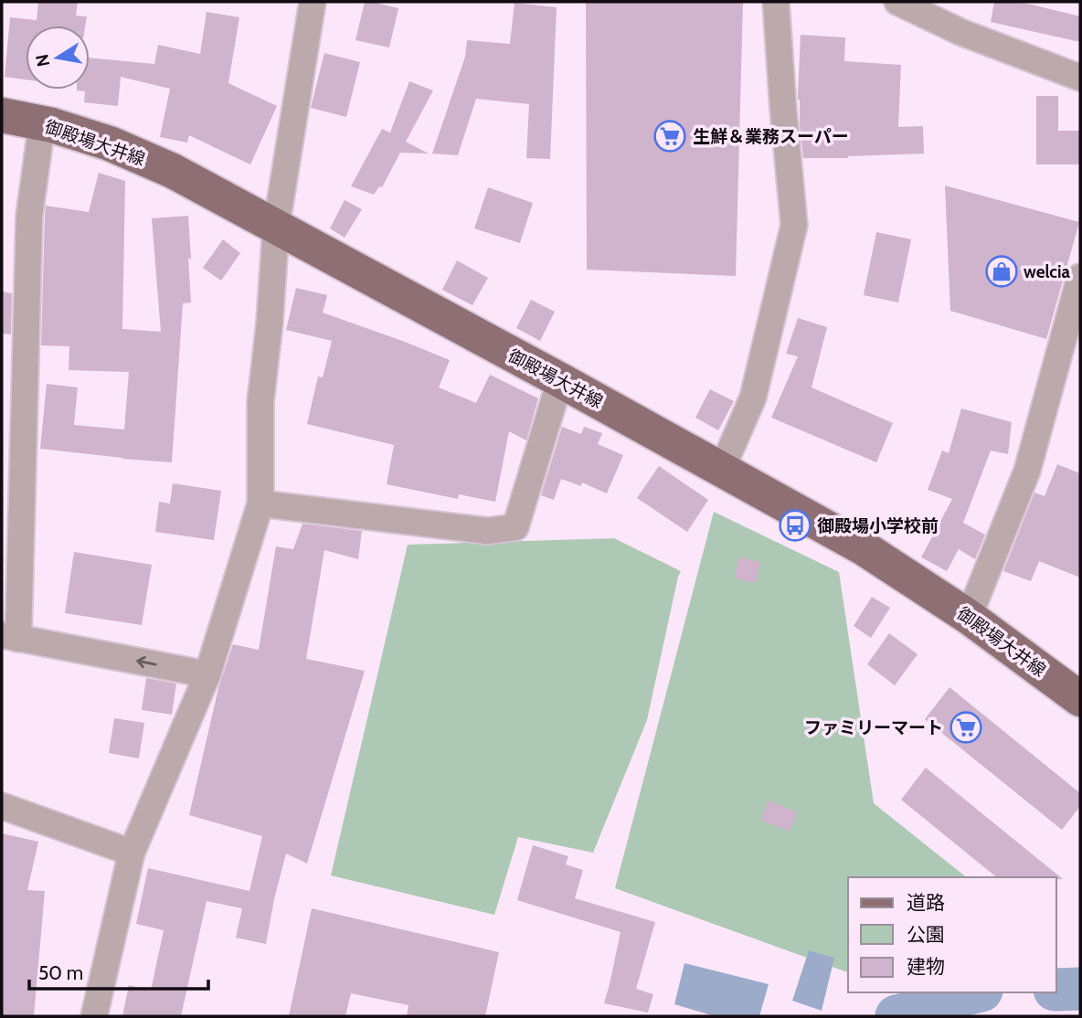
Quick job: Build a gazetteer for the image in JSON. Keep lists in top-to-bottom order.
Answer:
{
  "streets": {
    "main road": ["御殿場大井線"]
  },
  "places": {
    "supermarket": ["生鮮＆業務スーパー", "ファミリーマート"],
    "shop": ["welcia"],
    "bus stop": ["御殿場小学校前"]
  },
  "legend": ["道路", "公園", "建物"],
  "scale_bar": "50 m",
  "north": "left"
}
